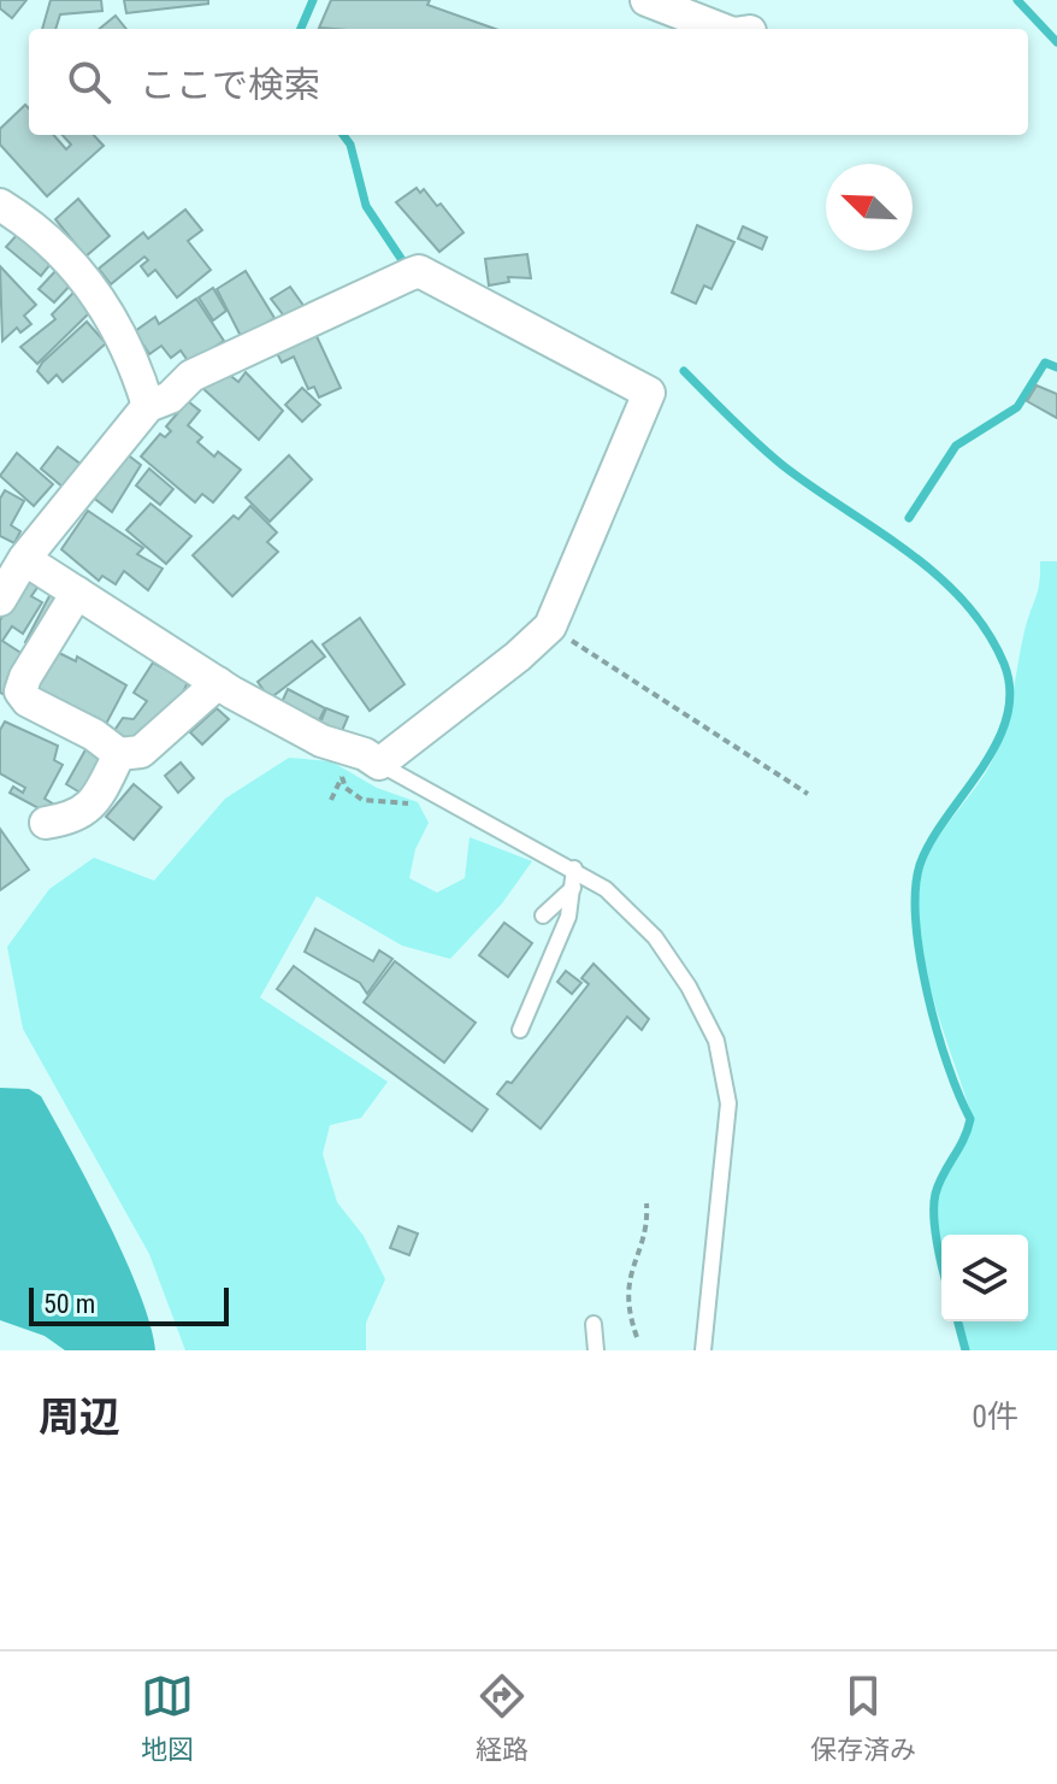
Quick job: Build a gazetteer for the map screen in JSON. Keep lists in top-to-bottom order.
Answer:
{
  "scale_bar": "50 m",
  "north": "top left",
  "page": {
    "search": "ここで検索",
    "scale": "50 m",
    "heading": ["周辺", "0件"],
    "nav": ["地図", "経路", "保存済み"]
  }
}
